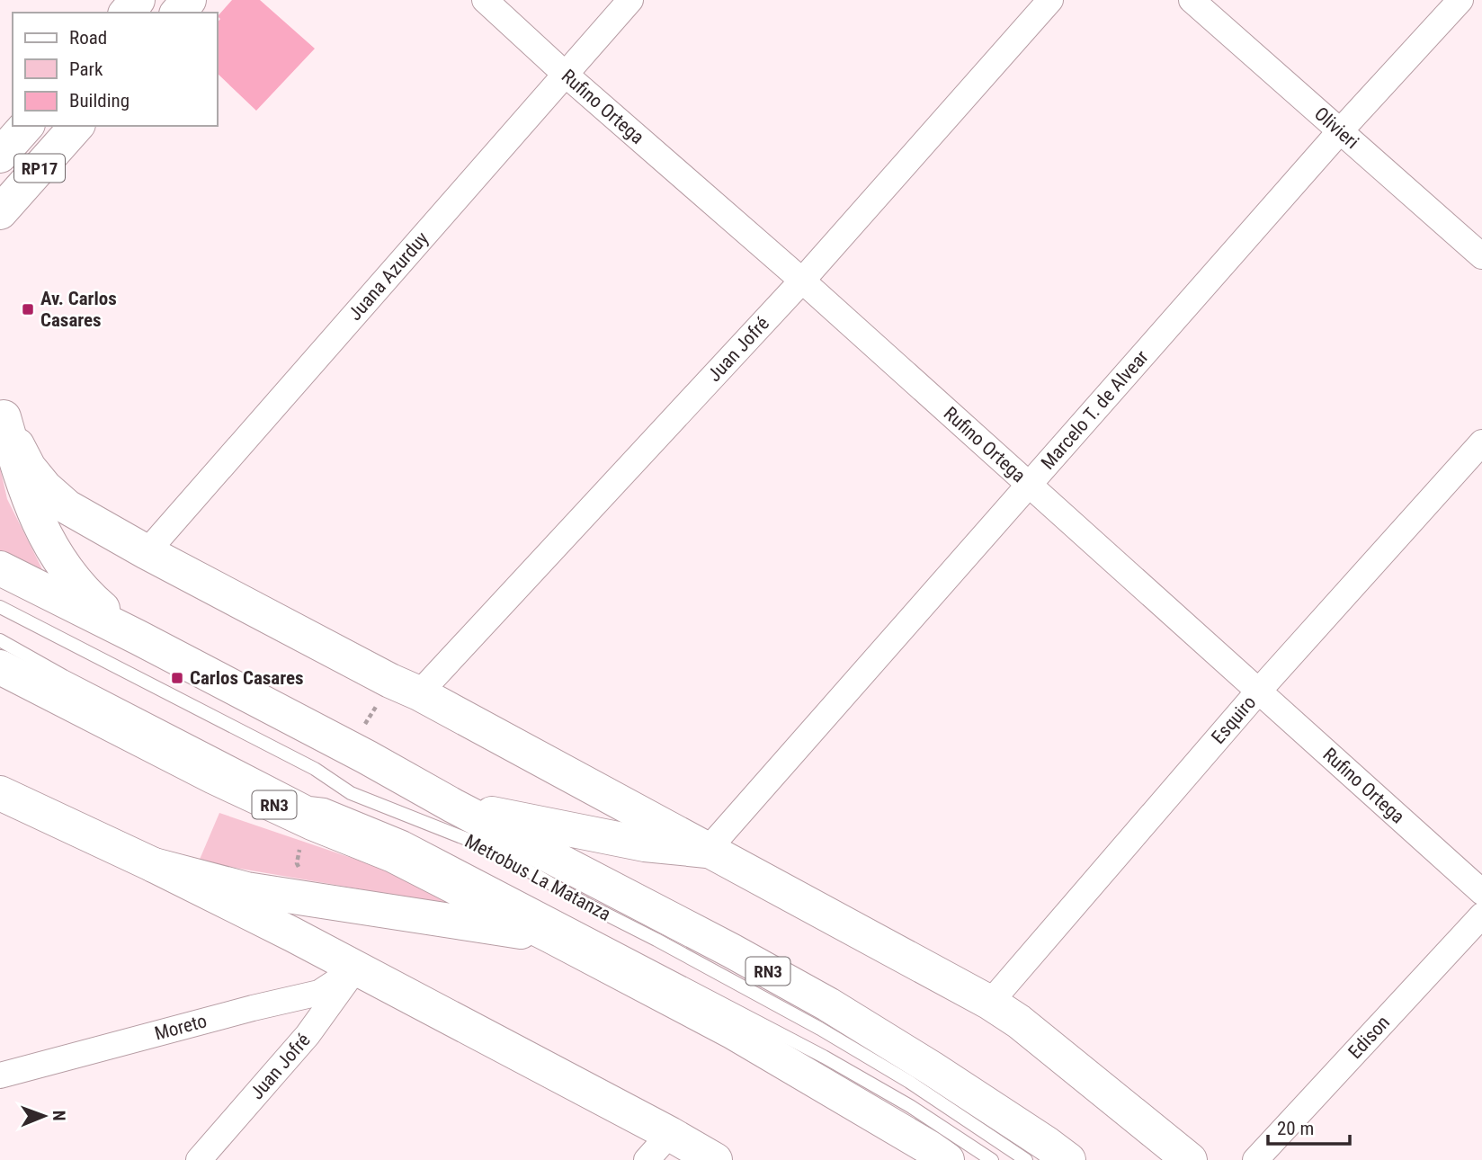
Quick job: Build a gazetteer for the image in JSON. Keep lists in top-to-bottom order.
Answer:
{
  "streets": {
    "main road": ["RP17", "RN3"],
    "street": [
      "Rufino Ortega",
      "Olivieri",
      "Juana Azurduy",
      "Juan Jofré",
      "Marcelo T. de Alvear",
      "Esquiro",
      "Moreto",
      "Edison"
    ],
    "lane": ["Metrobus La Matanza"]
  },
  "crossings": [
    ["Rufino Ortega", "Juana Azurduy"],
    ["Rufino Ortega", "Juan Jofré"],
    ["Rufino Ortega", "Marcelo T. de Alvear"],
    ["Rufino Ortega", "Esquiro"],
    ["Olivieri", "Marcelo T. de Alvear"],
    ["Juan Jofré", "Moreto"],
    ["Marcelo T. de Alvear", "RN3"]
  ],
  "places": {
    "transit": ["Av. Carlos Casares", "Carlos Casares"]
  },
  "legend": ["Road", "Park", "Building"],
  "scale_bar": "20 m",
  "north": "right"
}
